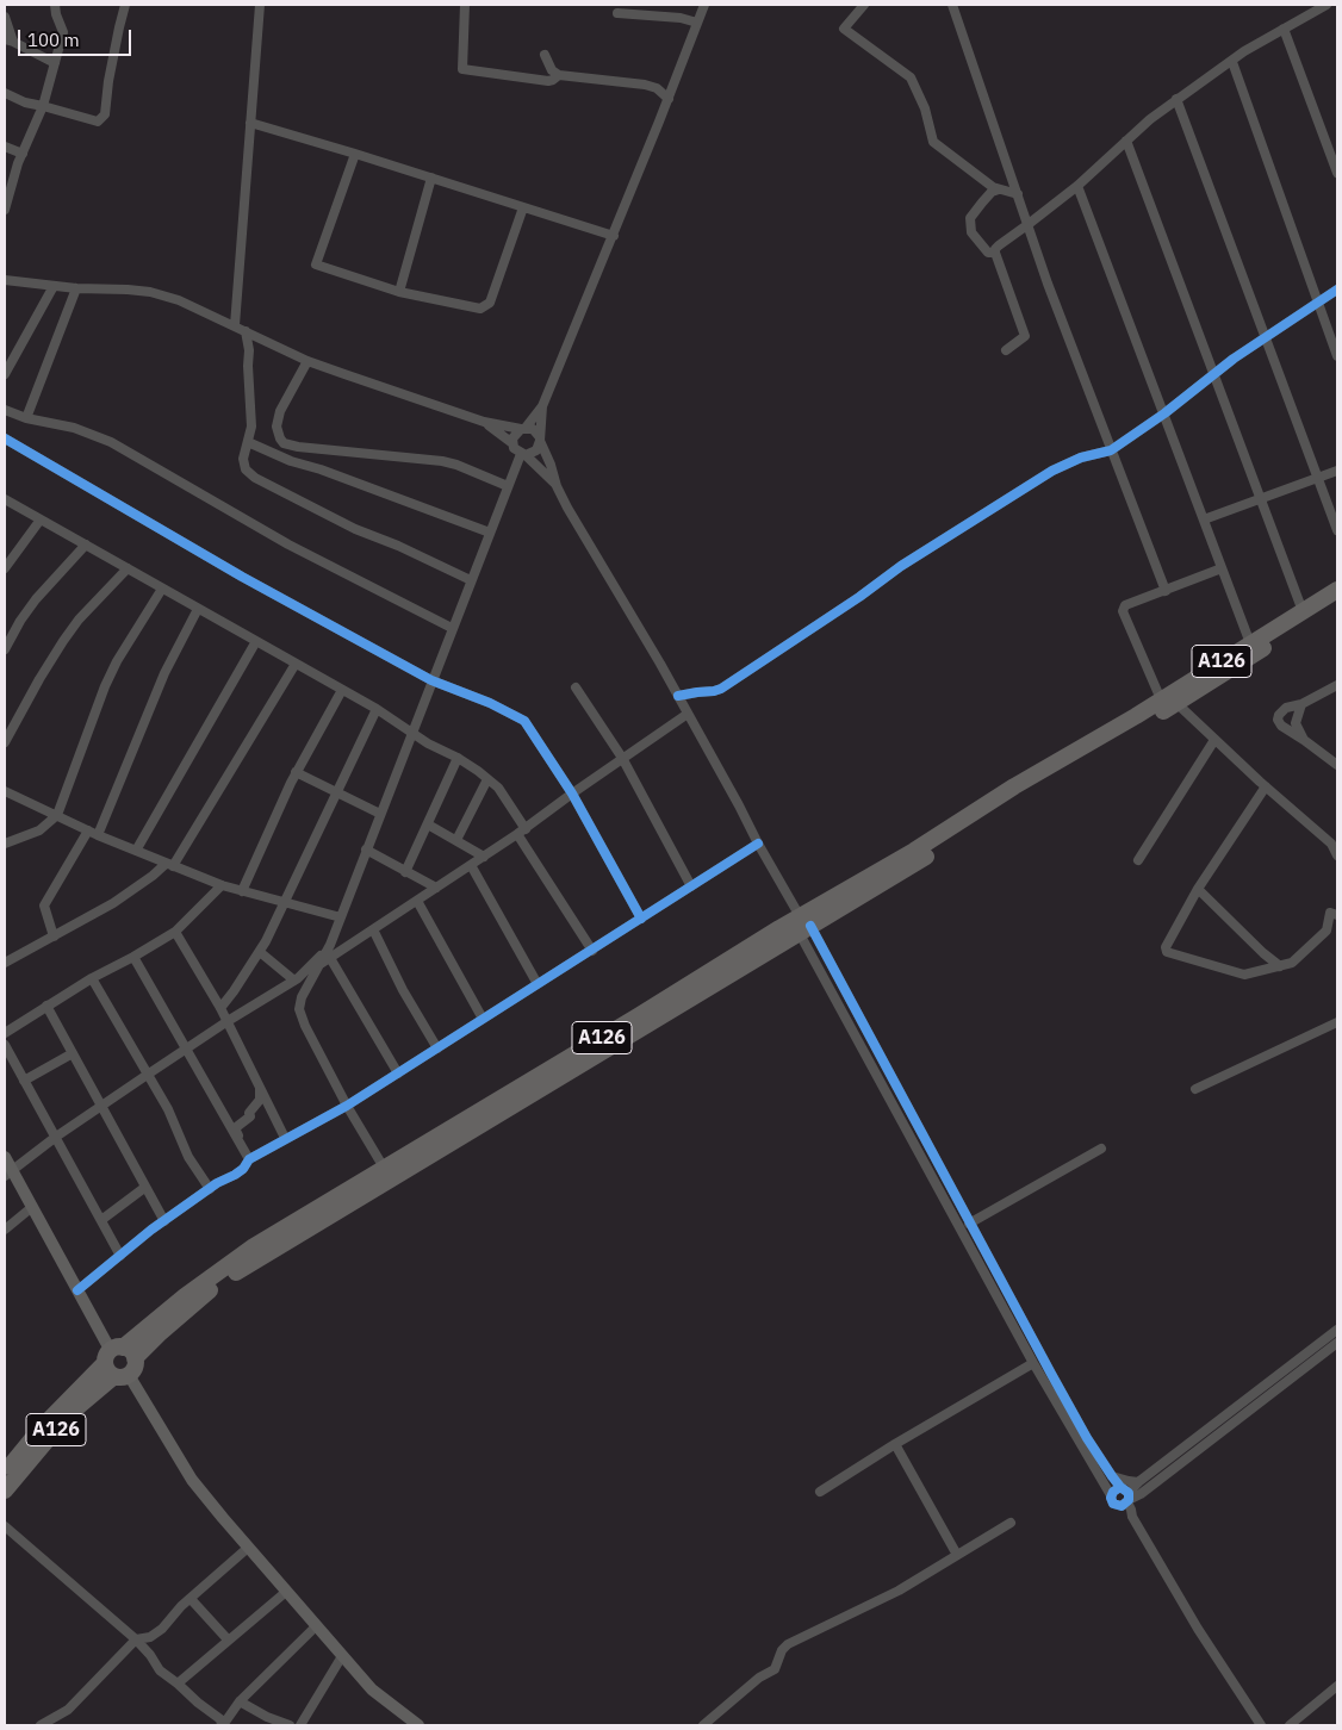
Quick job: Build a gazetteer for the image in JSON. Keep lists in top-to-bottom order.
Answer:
{
  "streets": {
    "highway": ["A126"]
  },
  "scale_bar": "100 m"
}
